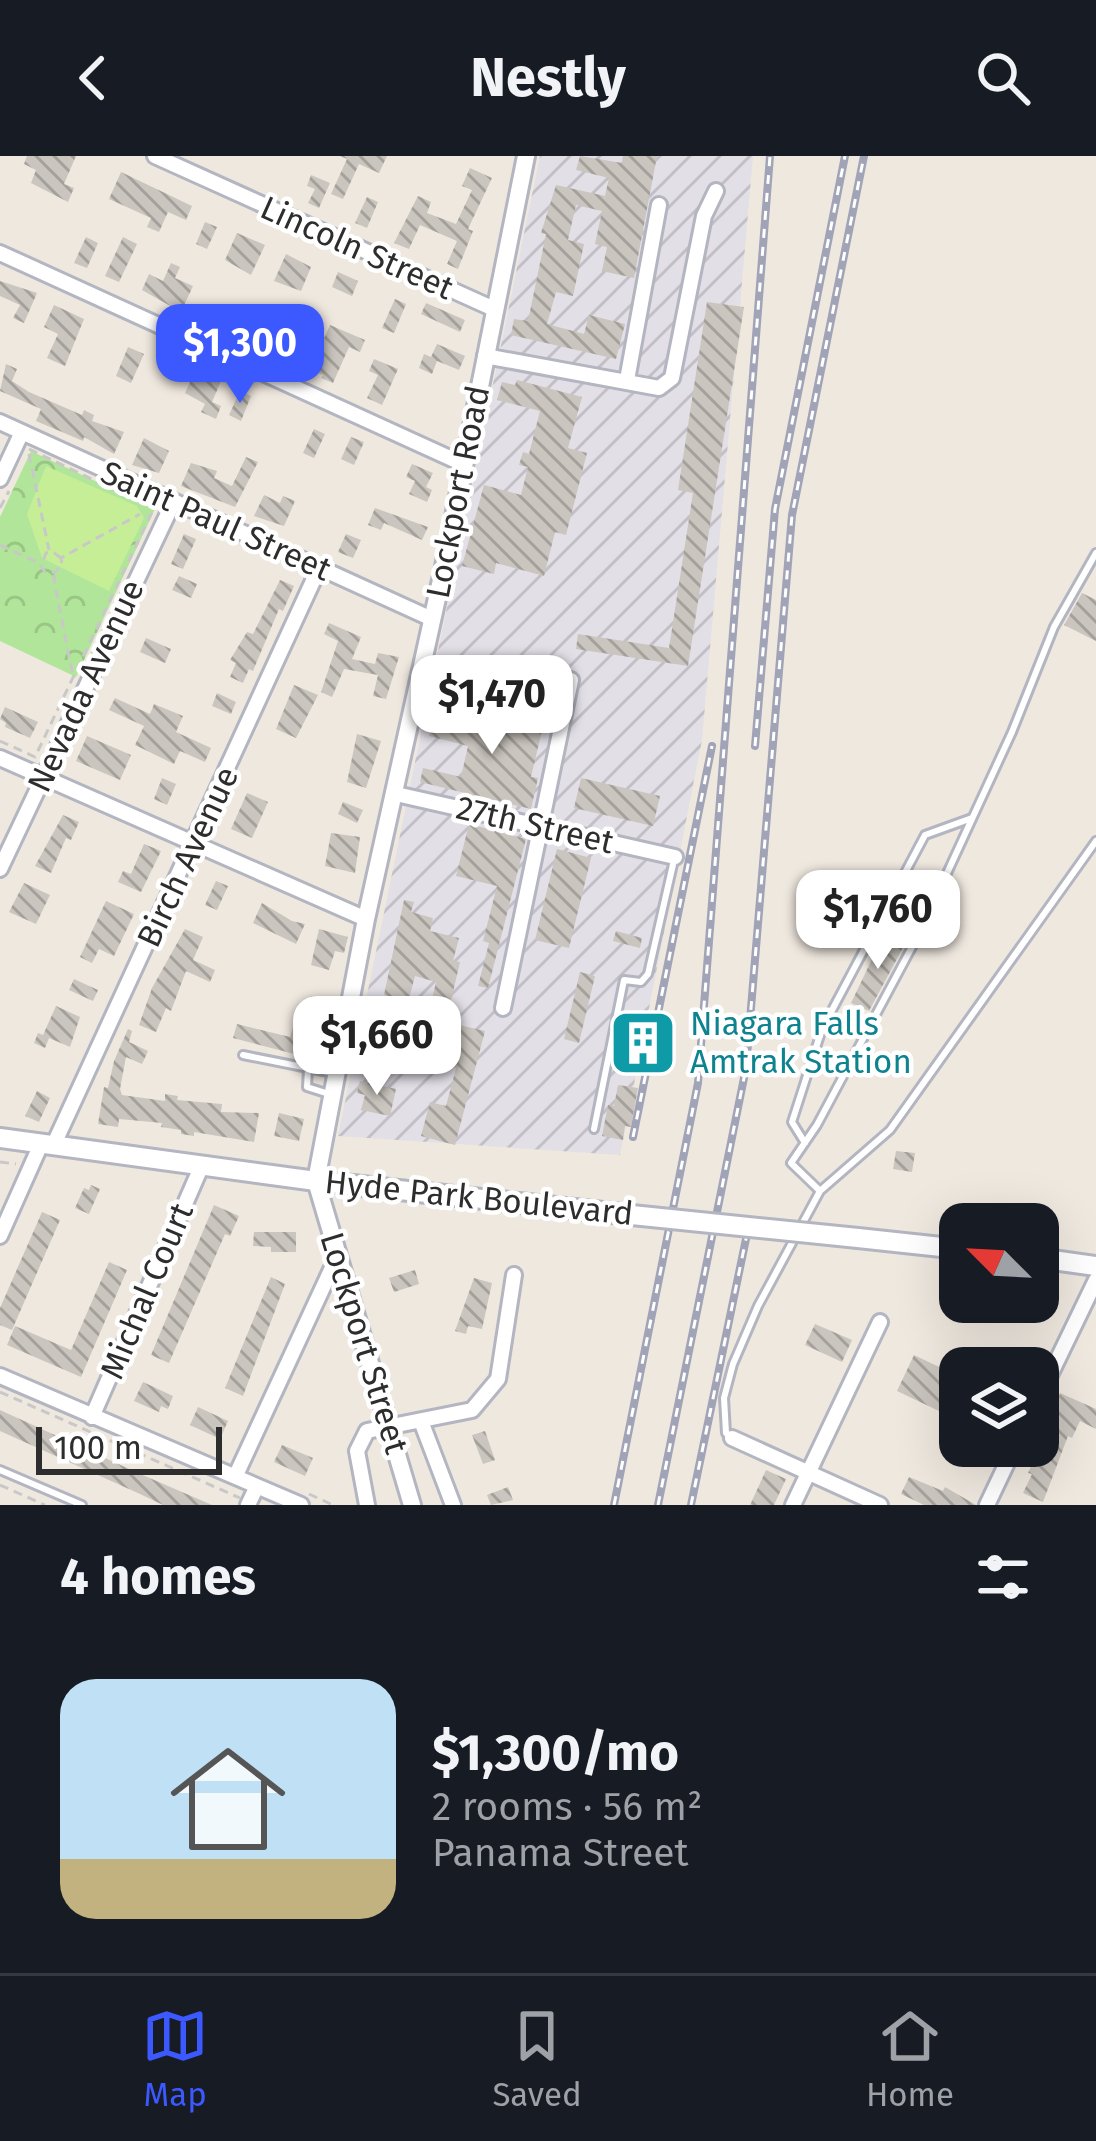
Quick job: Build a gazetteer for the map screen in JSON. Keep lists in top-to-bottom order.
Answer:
{
  "streets": {
    "main road": ["Hyde Park Boulevard"],
    "street": [
      "Lincoln Street",
      "Lockport Road",
      "Saint Paul Street",
      "Nevada Avenue",
      "27th Street",
      "Birch Avenue",
      "Michal Court",
      "Lockport Street"
    ]
  },
  "crossings": [
    ["Lincoln Street", "Lockport Road"],
    ["Lockport Road", "Saint Paul Street"],
    ["Lockport Road", "27th Street"],
    ["Lockport Road", "Hyde Park Boulevard"],
    ["Lockport Road", "Lockport Street"],
    ["Saint Paul Street", "Nevada Avenue"],
    ["Saint Paul Street", "Birch Avenue"],
    ["Birch Avenue", "Hyde Park Boulevard"],
    ["Hyde Park Boulevard", "Michal Court"],
    ["Hyde Park Boulevard", "Lockport Street"]
  ],
  "places": {
    "building": ["Niagara Falls Amtrak Station"]
  },
  "scale_bar": "100 m",
  "north": "top left",
  "page": {
    "header": "Nestly",
    "price": [
      "$1,300",
      "$1,470",
      "$1,760",
      "$1,660"
    ],
    "scale": "100 m",
    "heading": "4 homes",
    "list": [
      {
        "name": "$1,300/mo",
        "note": "2 rooms · 56 m² · Panama Street"
      }
    ],
    "tabs": ["Map", "Saved", "Home"]
  }
}
